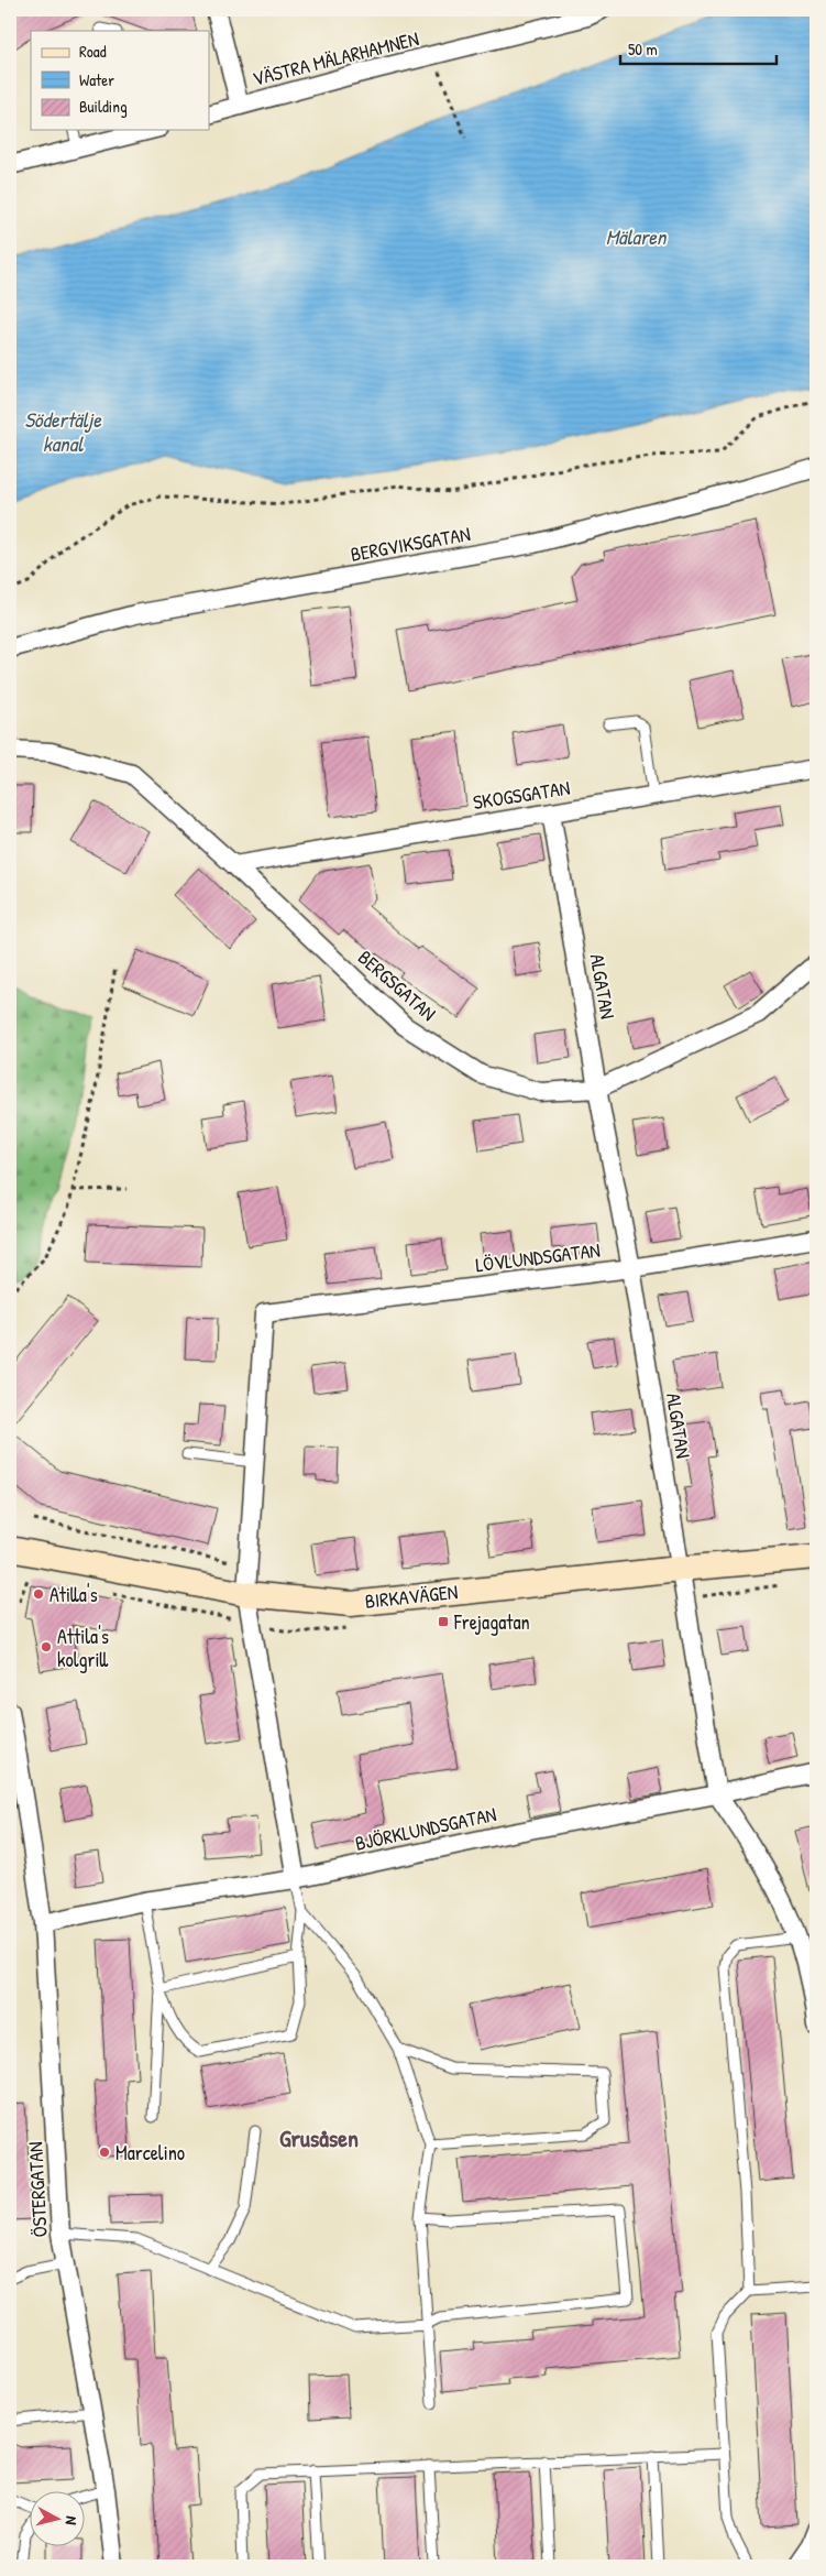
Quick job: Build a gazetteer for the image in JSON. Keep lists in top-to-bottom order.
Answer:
{
  "streets": {
    "street": [
      "VÄSTRA MÄLARHAMNEN",
      "BERGVIKSGATAN",
      "SKOGSGATAN",
      "BERGSGATAN",
      "ALGATAN",
      "LÖVLUNDSGATAN",
      "BIRKAVÄGEN",
      "BJÖRKLUNDSGATAN",
      "ÖSTERGATAN"
    ]
  },
  "crossings": [
    ["SKOGSGATAN", "BERGSGATAN"],
    ["SKOGSGATAN", "ALGATAN"],
    ["BERGSGATAN", "ALGATAN"],
    ["ALGATAN", "LÖVLUNDSGATAN"],
    ["ALGATAN", "BIRKAVÄGEN"],
    ["ALGATAN", "BJÖRKLUNDSGATAN"],
    ["BJÖRKLUNDSGATAN", "ÖSTERGATAN"]
  ],
  "districts": ["Grusåsen"],
  "water": ["Mälaren", "Södertälje kanal"],
  "places": {
    "other": ["Atilla's", "Attila's kolgrill", "Marcelino"],
    "transit": ["Frejagatan"]
  },
  "legend": ["Road", "Water", "Building"],
  "scale_bar": "50 m",
  "north": "right"
}
